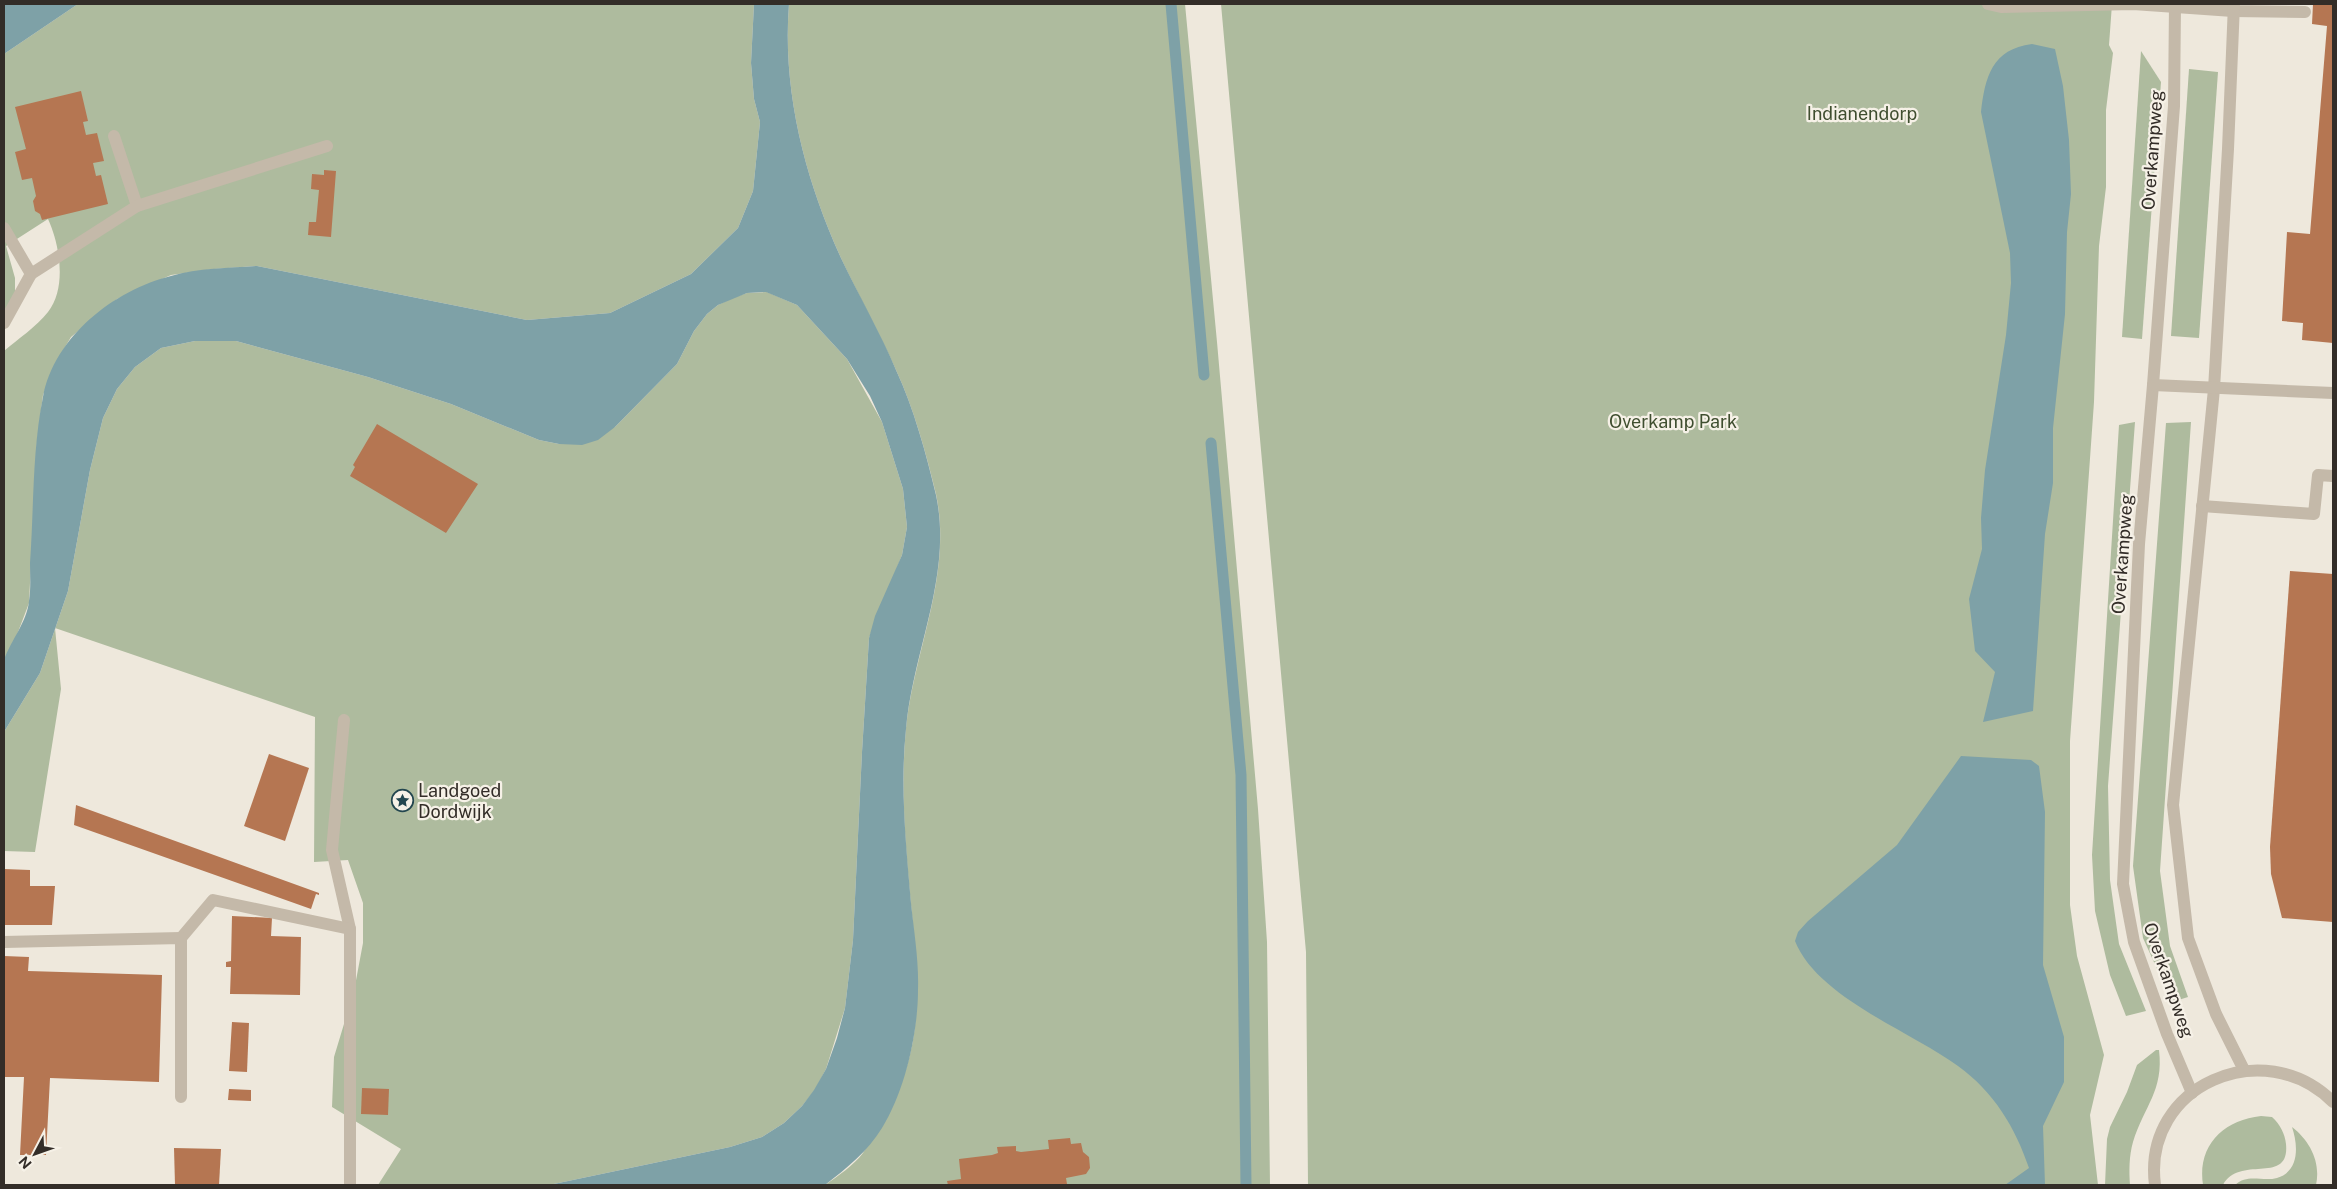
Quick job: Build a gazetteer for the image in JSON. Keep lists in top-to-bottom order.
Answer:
{
  "streets": {
    "street": ["Overkampweg"]
  },
  "parks": ["Indianendorp", "Overkamp Park"],
  "places": {
    "place": ["Landgoed Dordwijk"]
  },
  "north": "bottom left"
}
